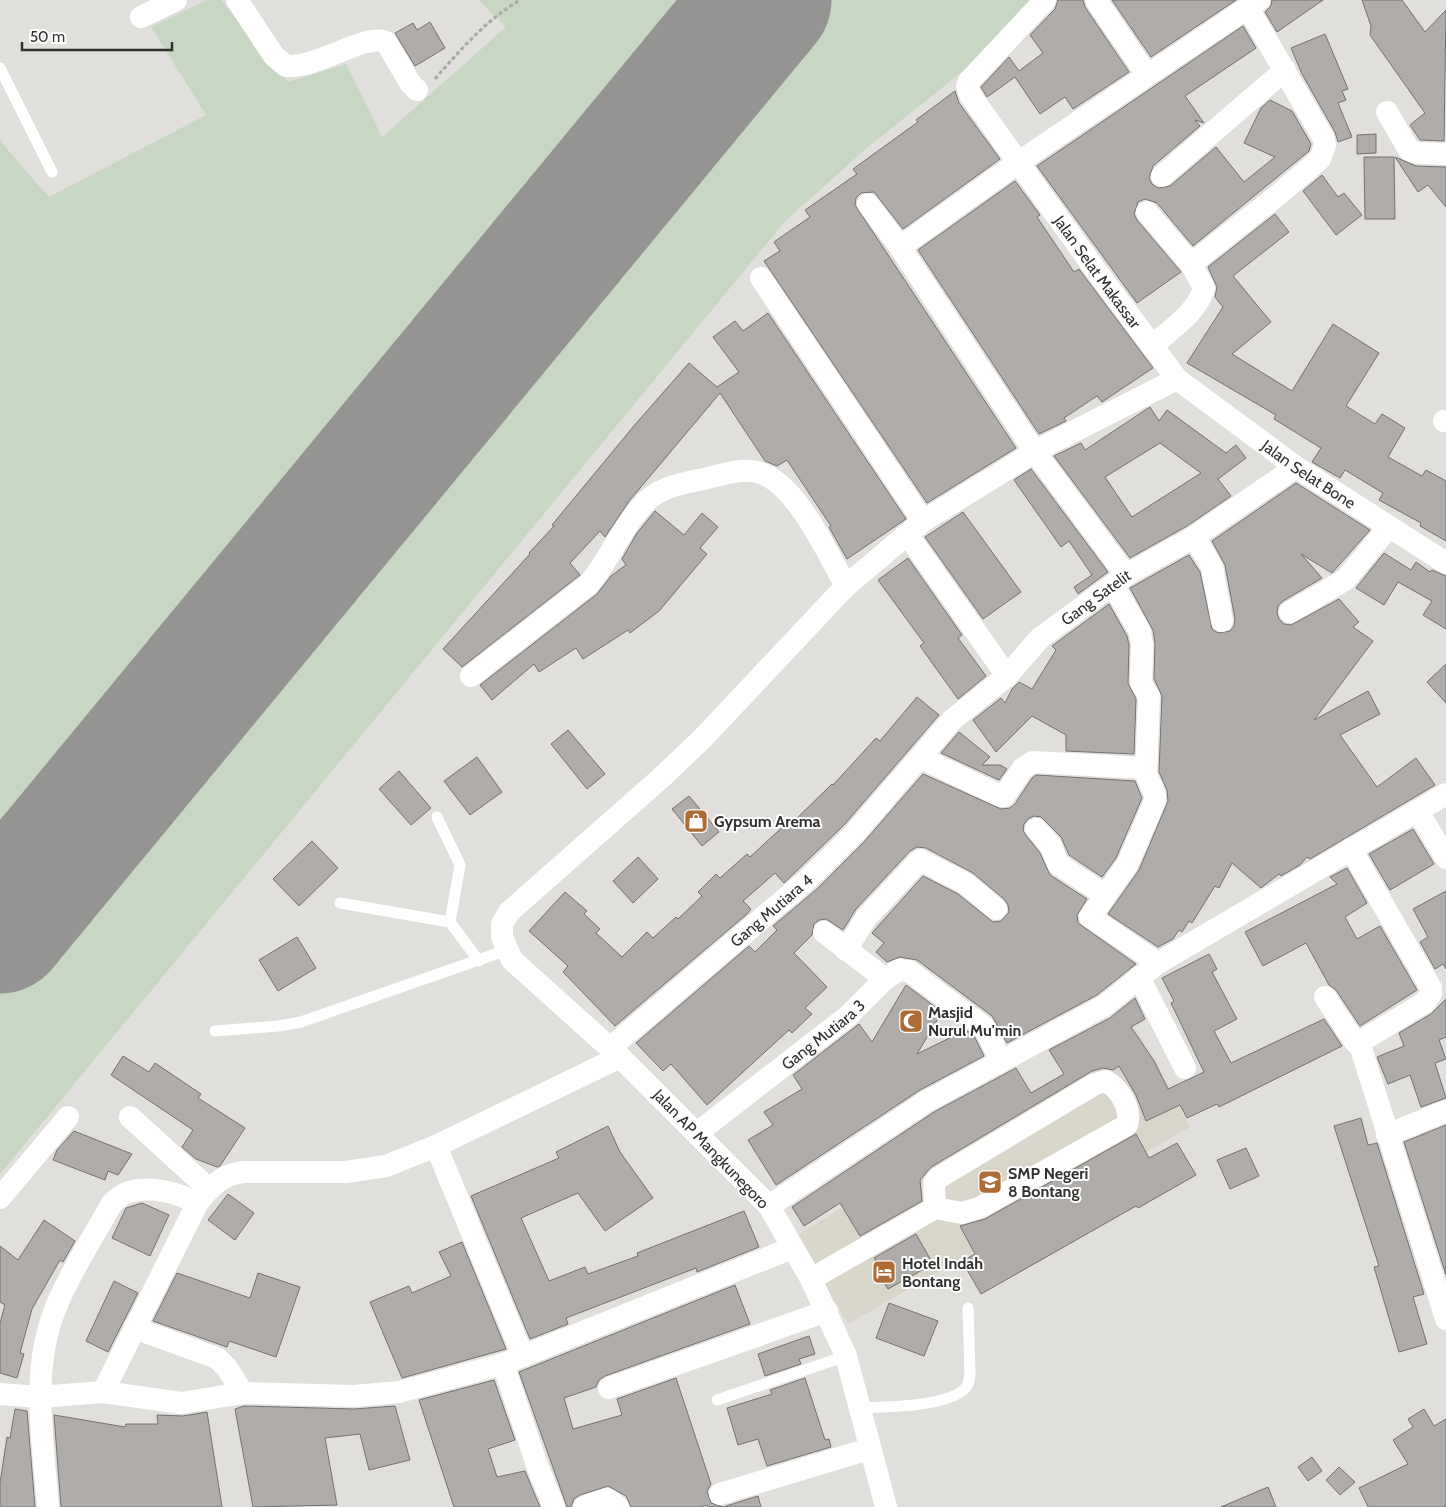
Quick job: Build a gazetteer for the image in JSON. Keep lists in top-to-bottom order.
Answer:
{
  "streets": {
    "street": [
      "Jalan Selat Makassar",
      "Jalan Selat Bone",
      "Gang Satelit",
      "Gang Mutiara 4",
      "Gang Mutiara 3",
      "Jalan AP Mangkunegoro"
    ]
  },
  "crossings": [
    ["Jalan Selat Makassar", "Jalan Selat Bone"],
    ["Jalan Selat Bone", "Gang Satelit"],
    ["Gang Satelit", "Gang Mutiara 4"],
    ["Gang Mutiara 4", "Jalan AP Mangkunegoro"],
    ["Gang Mutiara 3", "Jalan AP Mangkunegoro"]
  ],
  "places": {
    "shop": ["Gypsum Arema"],
    "mosque": ["Masjid Nurul Mu'min"],
    "school or university": ["SMP Negeri 8 Bontang"],
    "hotel": ["Hotel Indah Bontang"]
  },
  "scale_bar": "50 m"
}
